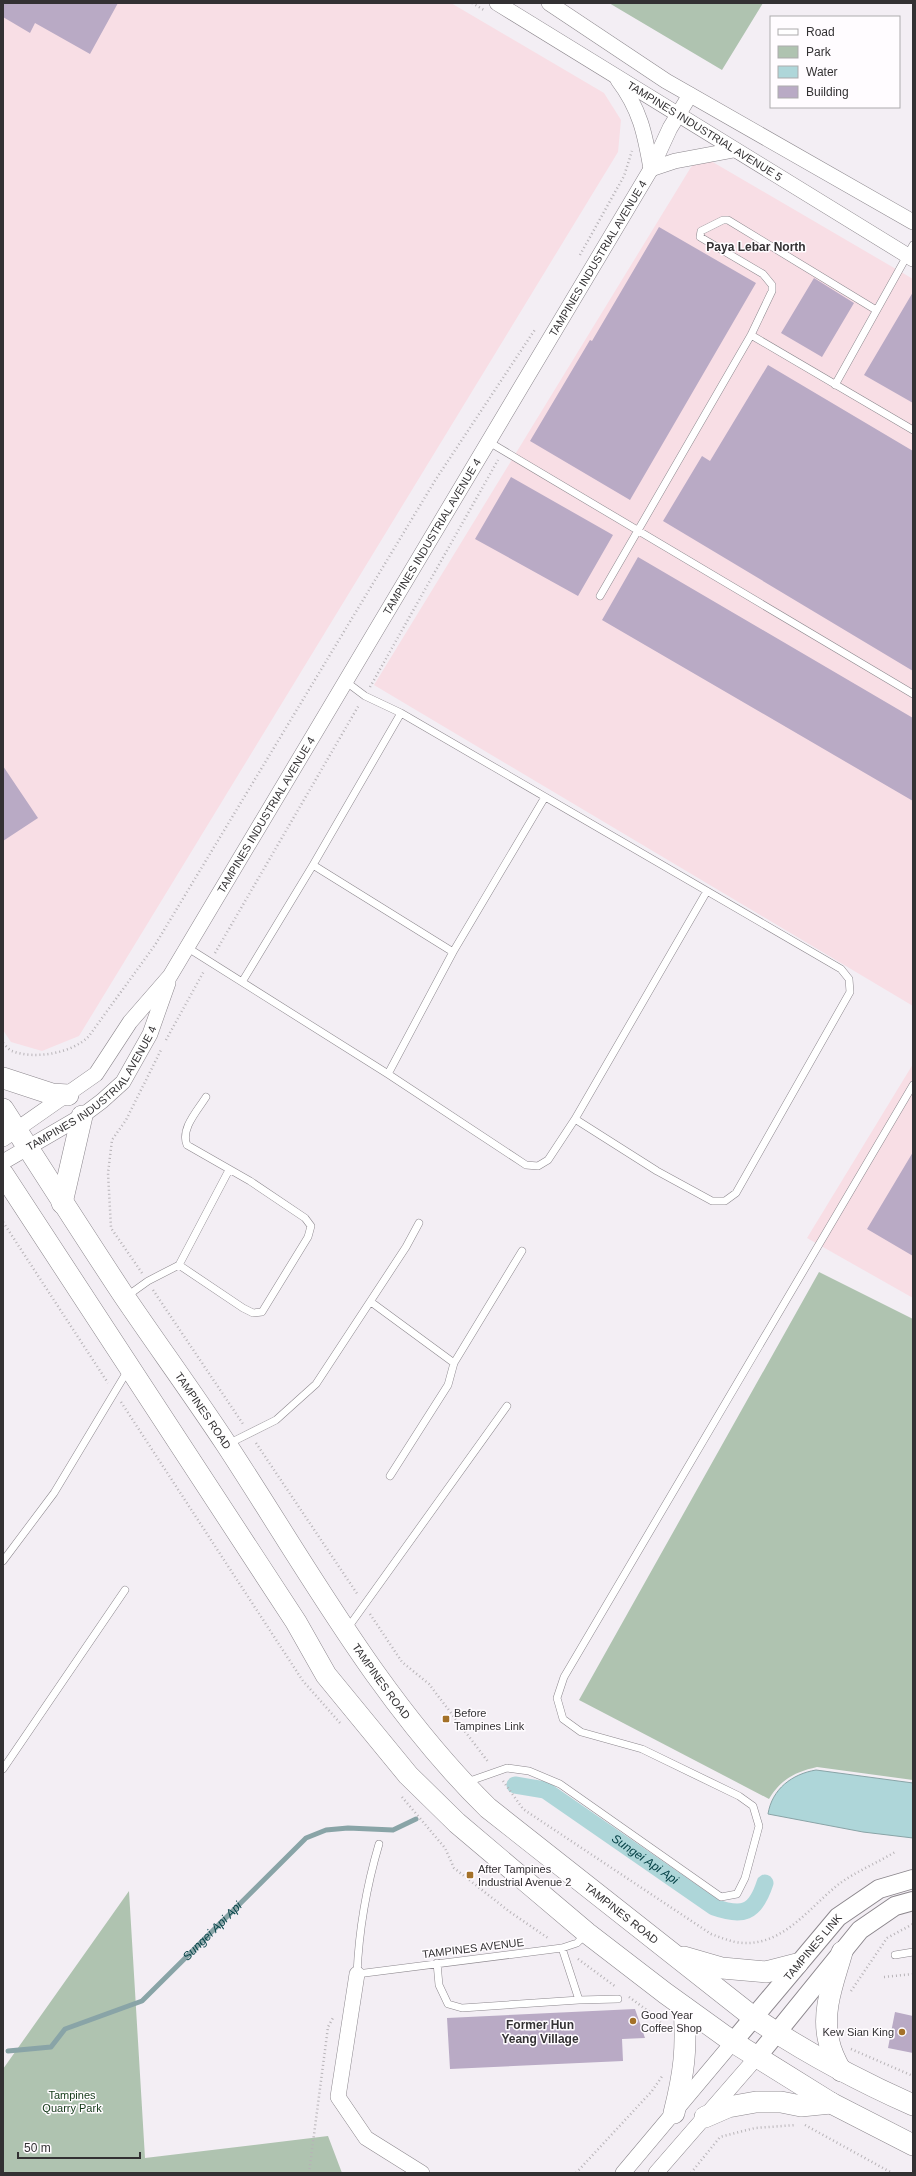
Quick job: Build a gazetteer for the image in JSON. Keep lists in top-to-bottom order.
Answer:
{
  "streets": {
    "main road": ["TAMPINES ROAD"],
    "street": ["TAMPINES INDUSTRIAL AVENUE 5", "TAMPINES INDUSTRIAL AVENUE 4", "TAMPINES LINK"],
    "lane": ["TAMPINES AVENUE"]
  },
  "crossings": [
    ["TAMPINES INDUSTRIAL AVENUE 5", "TAMPINES INDUSTRIAL AVENUE 4"],
    ["TAMPINES INDUSTRIAL AVENUE 4", "TAMPINES ROAD"],
    ["TAMPINES ROAD", "TAMPINES LINK"]
  ],
  "districts": ["Paya Lebar North", "Former Hun Yeang Village"],
  "water": ["Sungei Api Api"],
  "parks": ["Tampines Quarry Park"],
  "places": {
    "transit": ["Before Tampines Link", "After Tampines Industrial Avenue 2"],
    "other": ["Good Year Coffee Shop", "Kew Sian King"]
  },
  "legend": [
    "Road",
    "Park",
    "Water",
    "Building"
  ],
  "scale_bar": "50 m"
}
